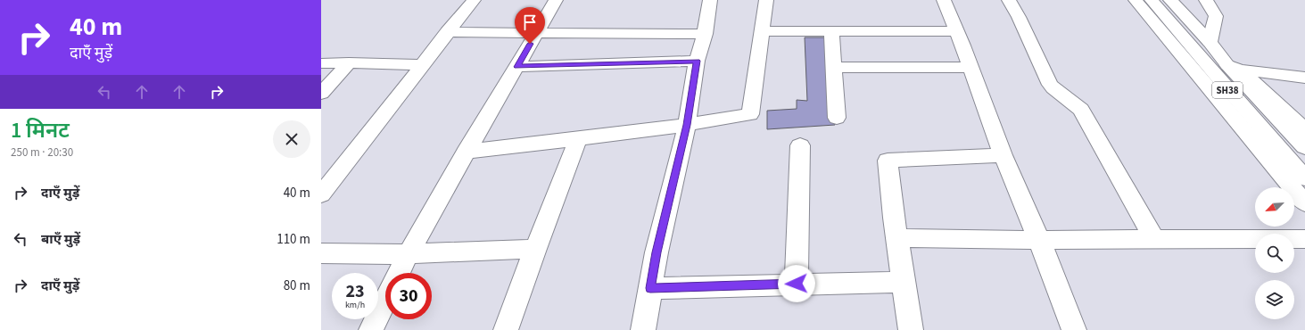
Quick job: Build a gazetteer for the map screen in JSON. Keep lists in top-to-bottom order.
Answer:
{
  "streets": {
    "street": ["SH38"]
  },
  "north": "bottom left",
  "page": {
    "turn": ["40 m", "दाएँ मुड़ें"],
    "heading": ["1 मिनट", "250 m · 20:30"],
    "list": [
      {
        "name": "दाएँ मुड़ें",
        "value": "40 m"
      },
      {
        "name": "बाएँ मुड़ें",
        "value": "110 m"
      },
      {
        "name": "दाएँ मुड़ें",
        "value": "80 m"
      }
    ],
    "speed": "23 km/h",
    "limit": "30"
  }
}
